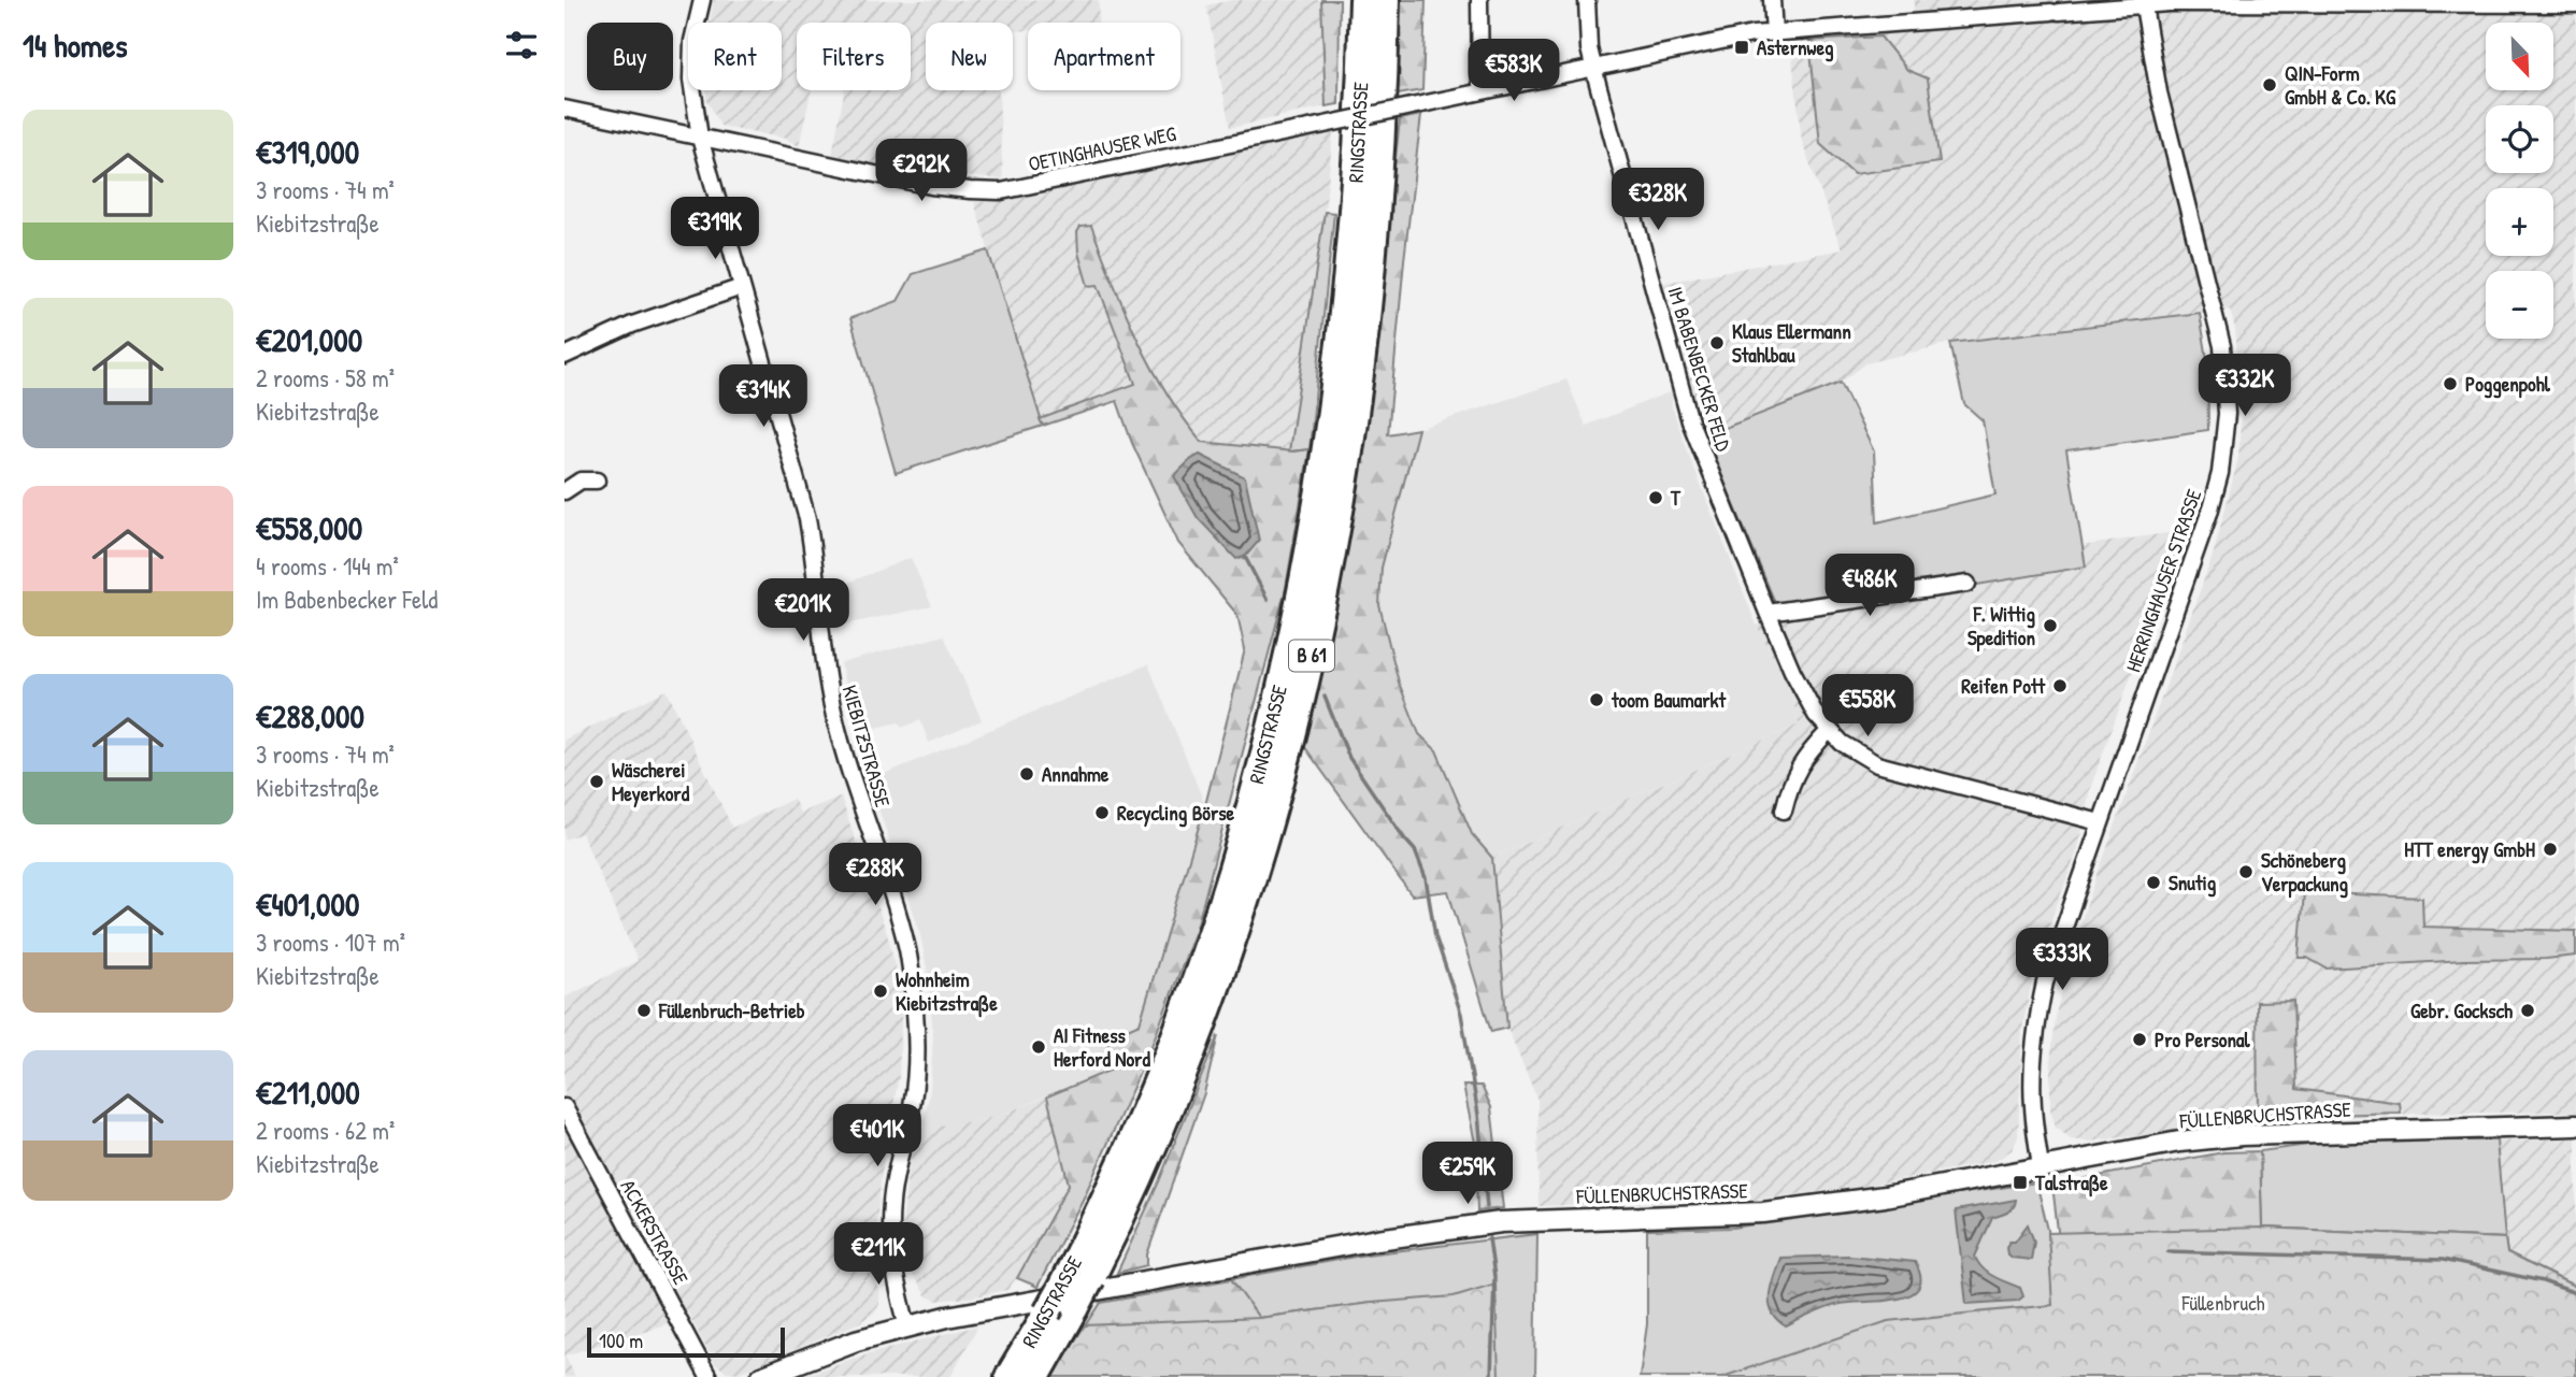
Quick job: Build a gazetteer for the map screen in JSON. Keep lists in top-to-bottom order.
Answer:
{
  "streets": {
    "highway": ["RINGSTRASSE", "B 61"],
    "street": [
      "OETINGHAUSER WEG",
      "IM BABENBECKER FELD",
      "HERRINGHAUSER STRASSE",
      "KIEBITZSTRASSE",
      "FÜLLENBRUCHSTRASSE",
      "ACKERSTRASSE"
    ]
  },
  "crossings": [
    ["OETINGHAUSER WEG", "IM BABENBECKER FELD"],
    ["OETINGHAUSER WEG", "HERRINGHAUSER STRASSE"],
    ["OETINGHAUSER WEG", "KIEBITZSTRASSE"],
    ["IM BABENBECKER FELD", "HERRINGHAUSER STRASSE"],
    ["HERRINGHAUSER STRASSE", "FÜLLENBRUCHSTRASSE"],
    ["KIEBITZSTRASSE", "FÜLLENBRUCHSTRASSE"]
  ],
  "parks": ["Füllenbruch"],
  "places": {
    "transit": ["Asternweg", "Talstraße"],
    "other": [
      "QIN-Form GmbH & Co. KG",
      "Klaus Ellermann Stahlbau",
      "Poggenpohl",
      "T",
      "F. Wittig Spedition",
      "Reifen Pott",
      "toom Baumarkt",
      "Annahme",
      "Wäscherei Meyerkord",
      "Recycling Börse",
      "HTT energy GmbH",
      "Schöneberg Verpackung",
      "Snutig",
      "Wohnheim Kiebitzstraße",
      "Füllenbruch-Betrieb",
      "Gebr. Gocksch",
      "Pro Personal",
      "AI Fitness Herford Nord"
    ]
  },
  "scale_bar": "100 m",
  "north": "bottom right",
  "page": {
    "heading": "14 homes",
    "map_buttons": ["+", "−"],
    "chip": [
      "Buy",
      "Rent",
      "Filters",
      "New",
      "Apartment"
    ],
    "price": [
      "€583K",
      "€292K",
      "€328K",
      "€319K",
      "€332K",
      "€314K",
      "€486K",
      "€201K",
      "€558K",
      "€288K",
      "€333K",
      "€401K",
      "€259K",
      "€211K"
    ],
    "list": [
      {
        "name": "€319,000",
        "note": "3 rooms · 74 m² · Kiebitzstraße"
      },
      {
        "name": "€201,000",
        "note": "2 rooms · 58 m² · Kiebitzstraße"
      },
      {
        "name": "€558,000",
        "note": "4 rooms · 144 m² · Im Babenbecker Feld"
      },
      {
        "name": "€288,000",
        "note": "3 rooms · 74 m² · Kiebitzstraße"
      },
      {
        "name": "€401,000",
        "note": "3 rooms · 107 m² · Kiebitzstraße"
      },
      {
        "name": "€211,000",
        "note": "2 rooms · 62 m² · Kiebitzstraße"
      }
    ],
    "scale": "100 m"
  }
}
